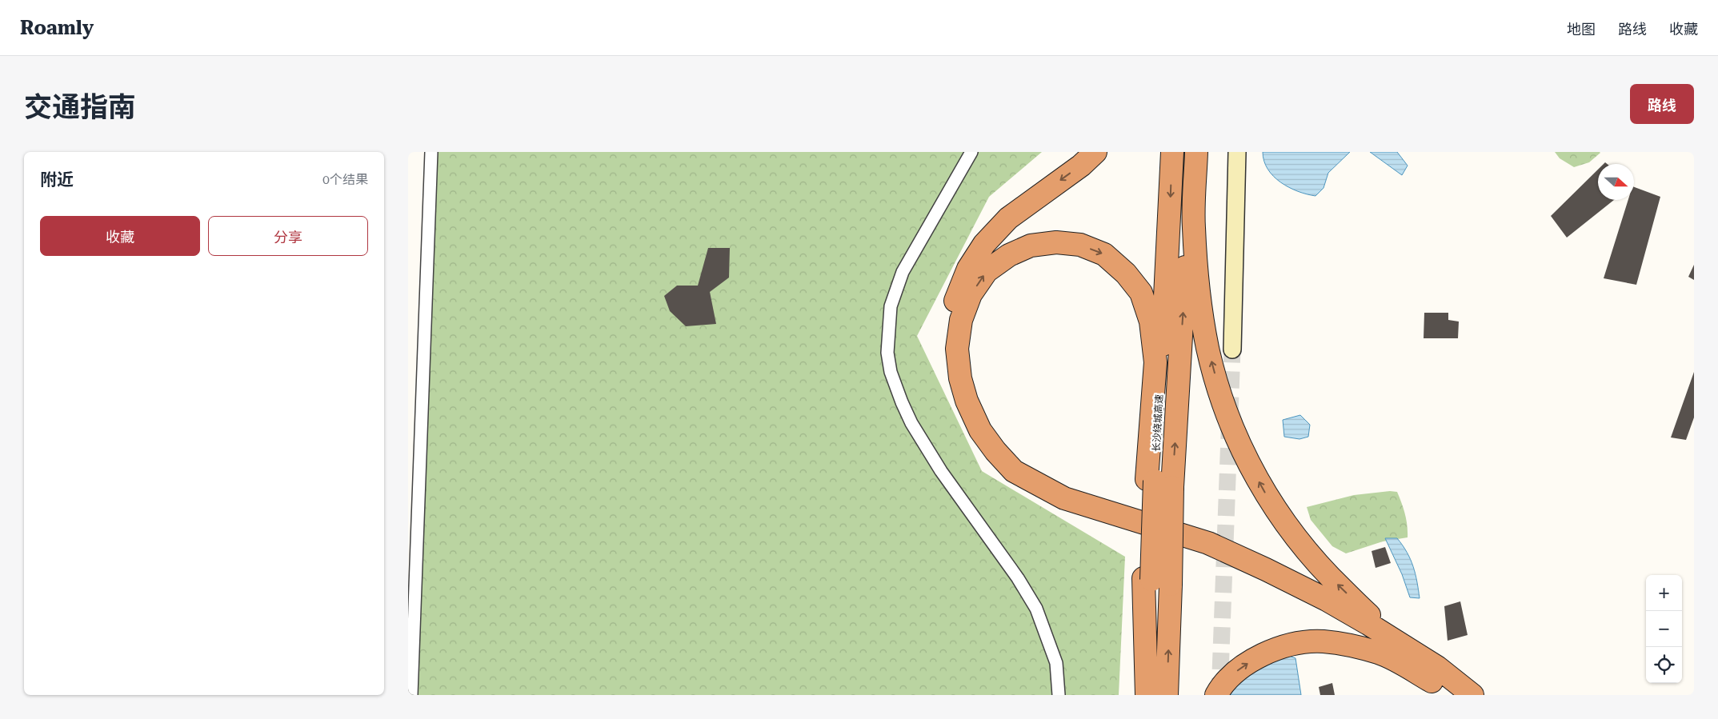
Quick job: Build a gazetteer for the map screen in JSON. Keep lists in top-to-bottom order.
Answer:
{
  "streets": {
    "highway": ["长沙绕城高速"]
  },
  "north": "right",
  "page": {
    "header": "Roamly",
    "nav": ["地图", "路线", "收藏"],
    "title": "交通指南",
    "buttons": [
      "路线",
      ["收藏", "分享"]
    ],
    "heading": ["附近", "0个结果"],
    "map_buttons": ["+", "−"]
  }
}
